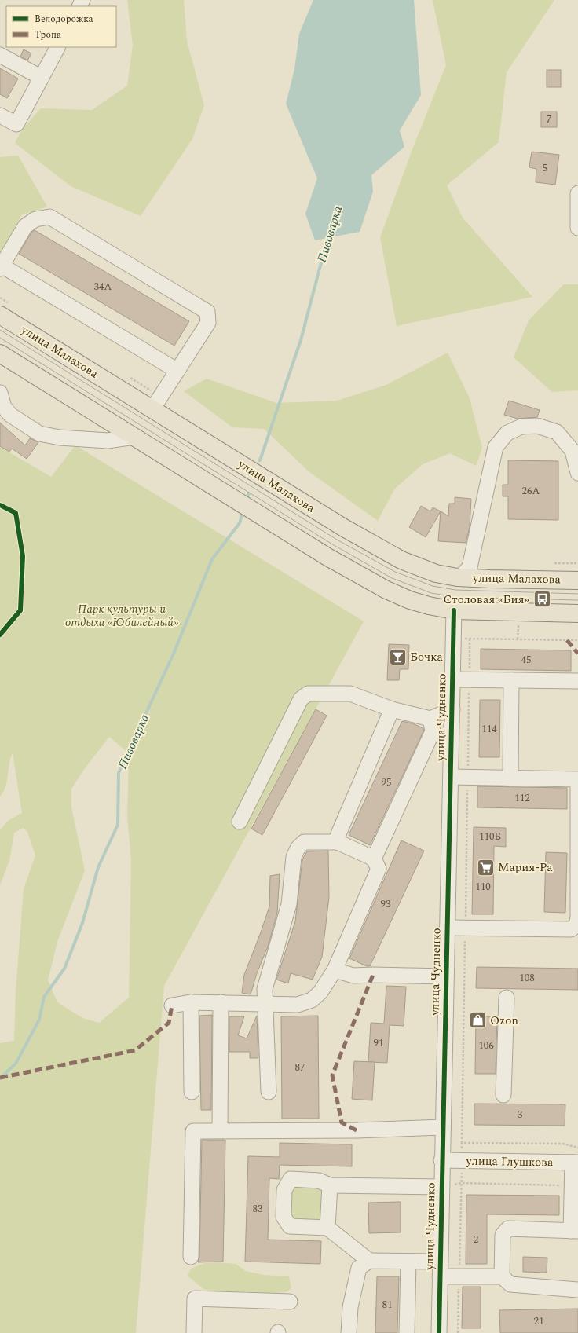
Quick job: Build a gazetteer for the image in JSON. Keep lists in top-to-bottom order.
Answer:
{
  "streets": {
    "main road": ["улица Малахова"],
    "street": ["улица Чудненко", "улица Глушкова"]
  },
  "crossings": [
    ["улица Чудненко", "улица Глушкова"]
  ],
  "water": ["Пивоварка"],
  "parks": ["Парк культуры и отдыха «Юбилейный»"],
  "places": {
    "bus stop": ["Столовая «Бия»"],
    "bar": ["Бочка"],
    "supermarket": ["Мария-Ра"],
    "shop": ["Ozon"]
  },
  "house_numbers": [
    "7",
    "5",
    "34А",
    "26А",
    "45",
    "114",
    "95",
    "112",
    "110Б",
    "110",
    "93",
    "108",
    "91",
    "106",
    "87",
    "3",
    "83",
    "2",
    "81",
    "21"
  ],
  "legend": ["Велодорожка", "Тропа"]
}
